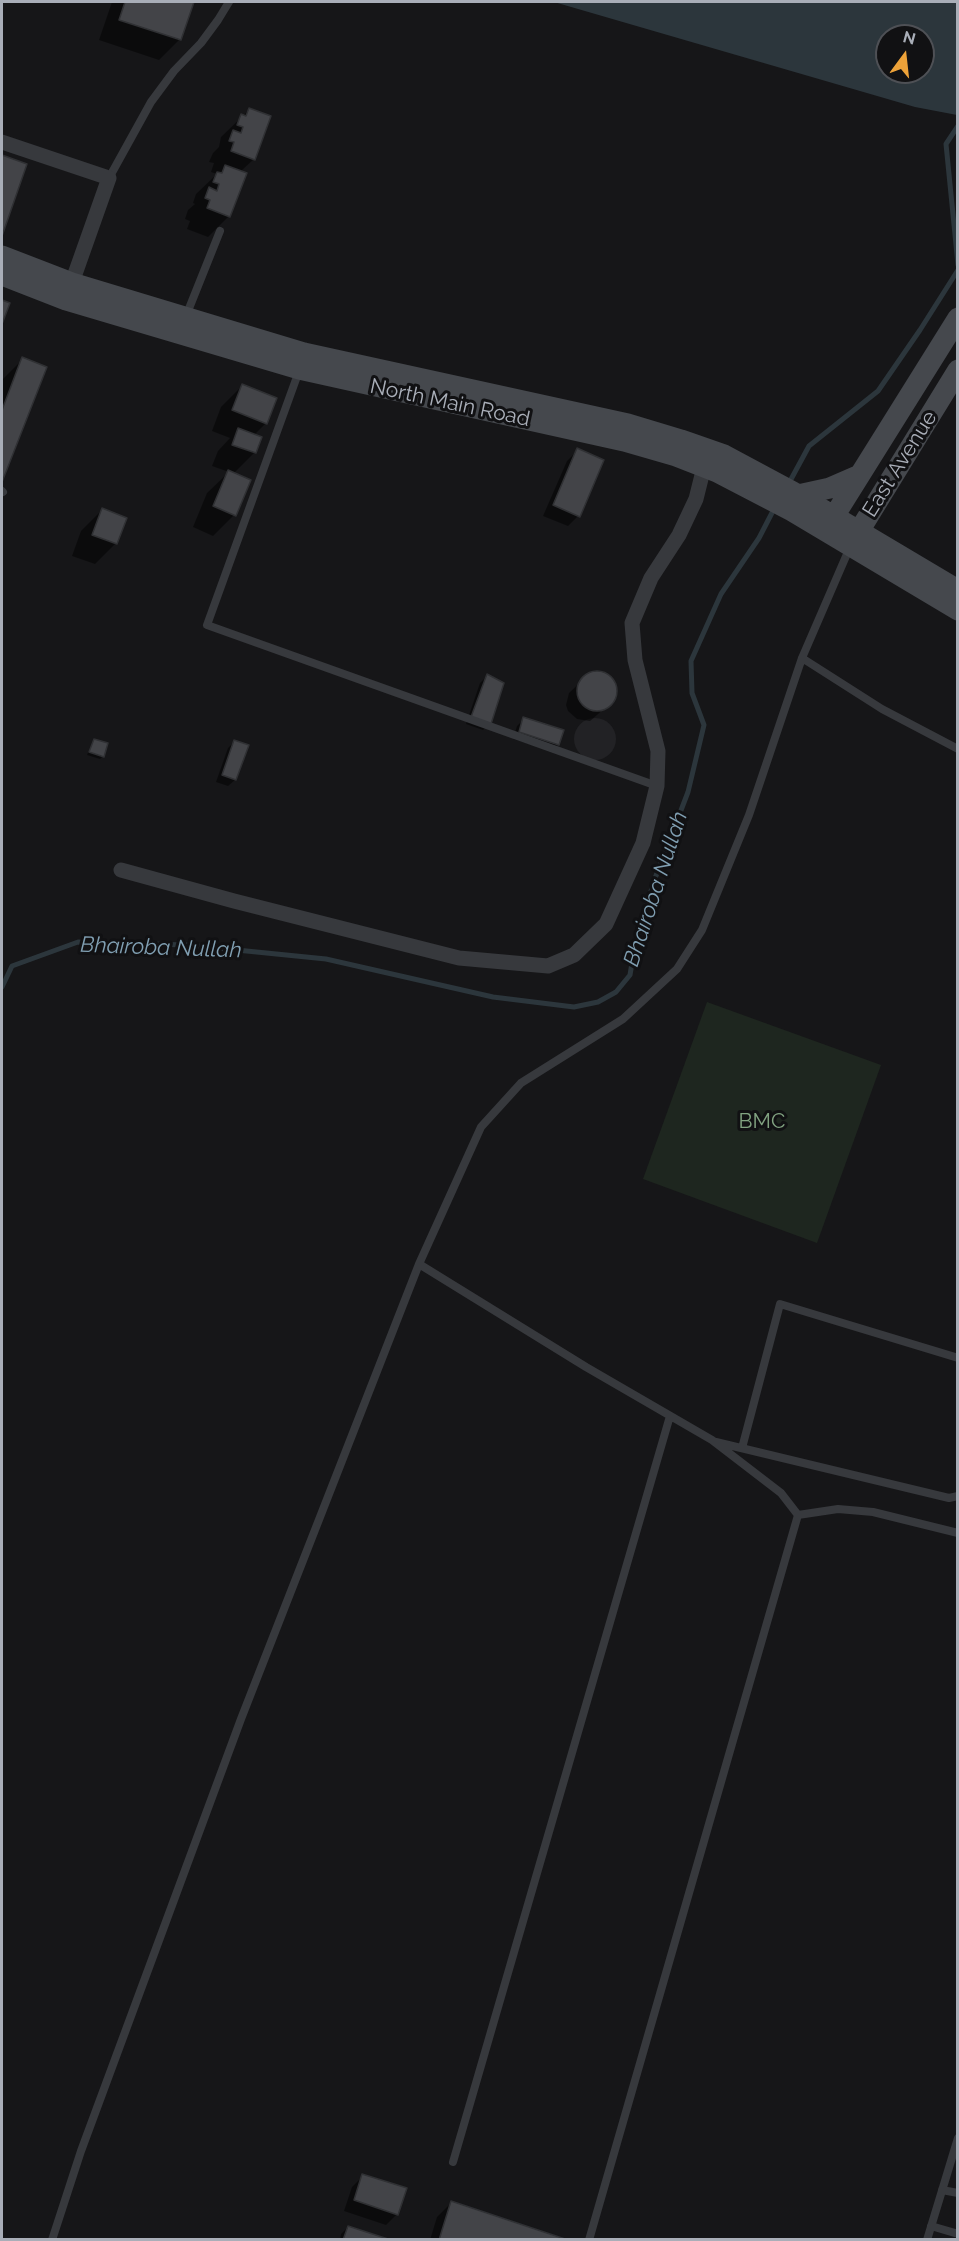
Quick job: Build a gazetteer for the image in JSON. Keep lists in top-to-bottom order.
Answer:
{
  "streets": {
    "main road": ["North Main Road", "East Avenue"]
  },
  "crossings": [
    ["North Main Road", "East Avenue"]
  ],
  "water": ["Bhairoba Nullah"],
  "parks": ["BMC"],
  "north": "top"
}
